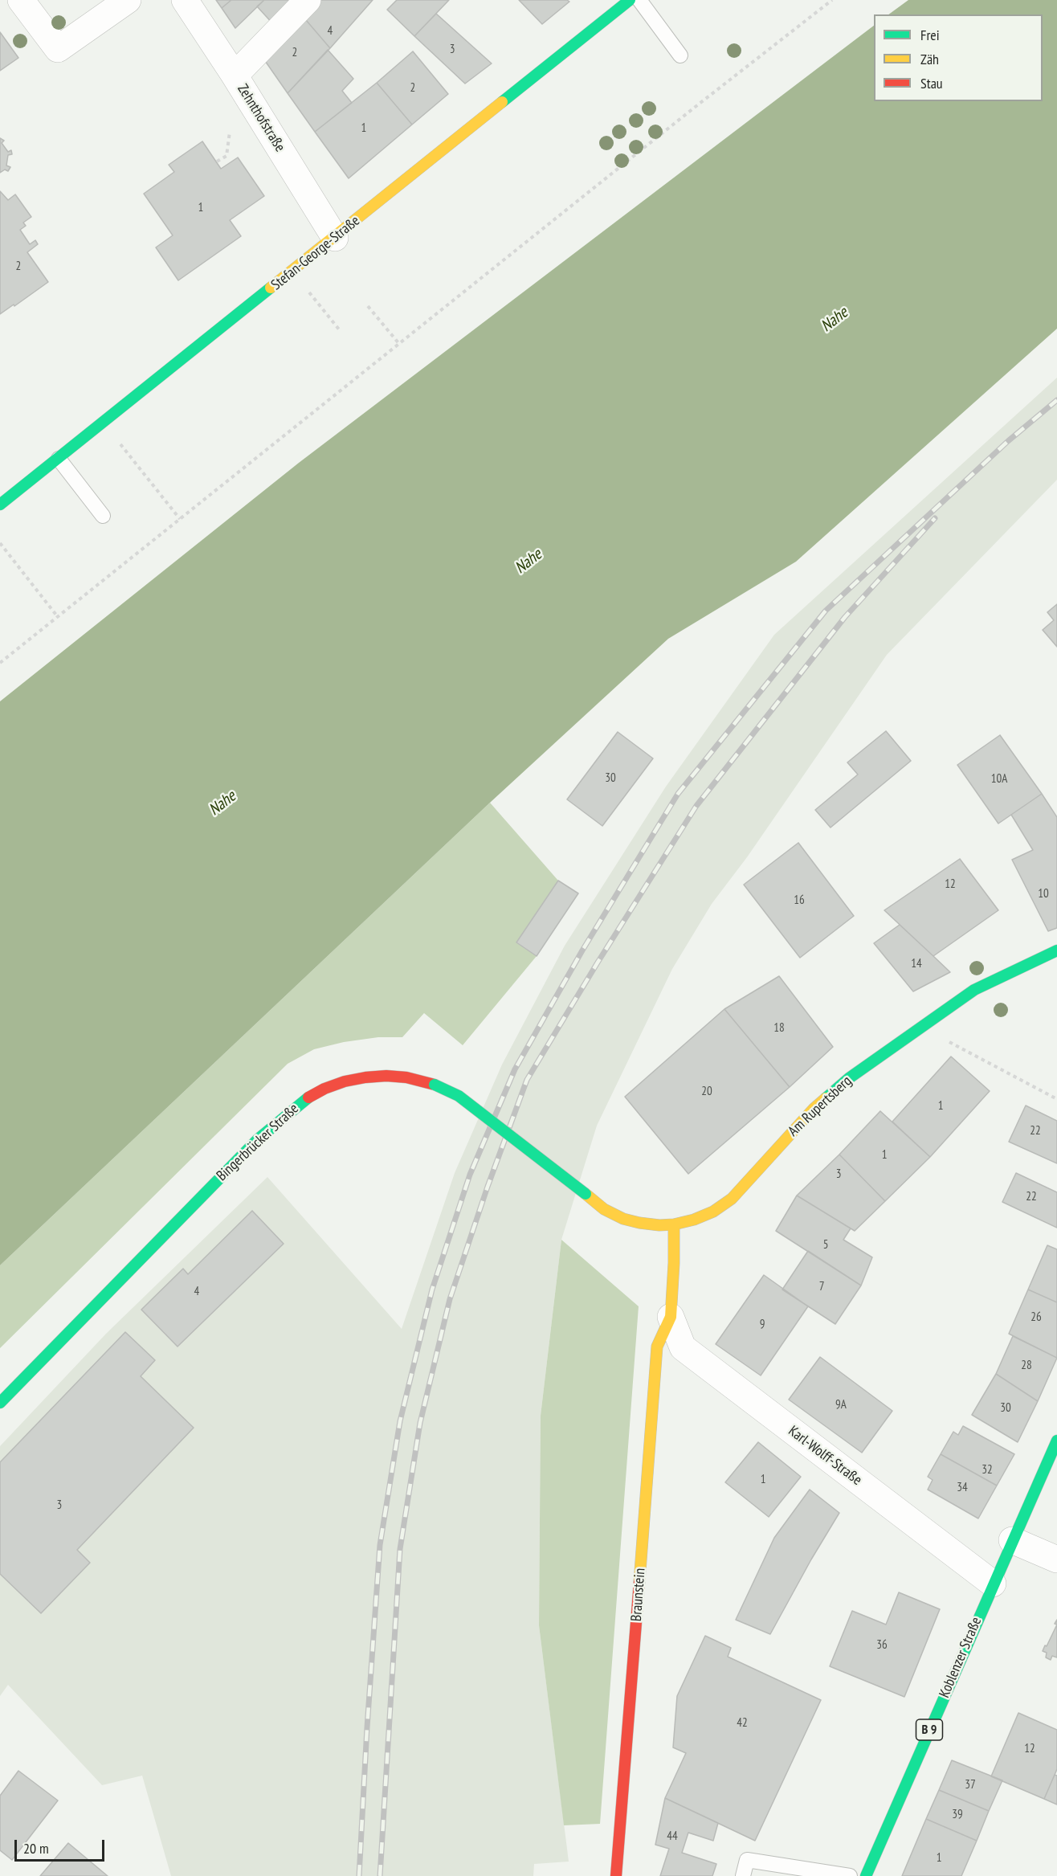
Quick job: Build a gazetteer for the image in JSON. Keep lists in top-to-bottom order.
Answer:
{
  "streets": {
    "main road": [
      "Stefan-George-Straße",
      "Am Rupertsberg",
      "Bingerbrücker Straße",
      "Braunstein",
      "Koblenzer Straße",
      "B 9"
    ],
    "street": ["Zehnthofstraße", "Karl-Wolff-Straße"]
  },
  "crossings": [
    ["Zehnthofstraße", "Stefan-George-Straße"],
    ["Am Rupertsberg", "Bingerbrücker Straße"],
    ["Karl-Wolff-Straße", "Braunstein"],
    ["Karl-Wolff-Straße", "Koblenzer Straße"]
  ],
  "water": ["Nahe"],
  "house_numbers": [
    "4",
    "3",
    "2",
    "2",
    "1",
    "1",
    "2",
    "30",
    "10A",
    "12",
    "10",
    "16",
    "14",
    "18",
    "20",
    "1",
    "22",
    "1",
    "3",
    "22",
    "5",
    "7",
    "4",
    "26",
    "9",
    "28",
    "9A",
    "30",
    "32",
    "1",
    "34",
    "3",
    "36",
    "42",
    "12",
    "37",
    "39",
    "44",
    "1"
  ],
  "legend": ["Frei", "Zäh", "Stau"],
  "scale_bar": "20 m"
}
